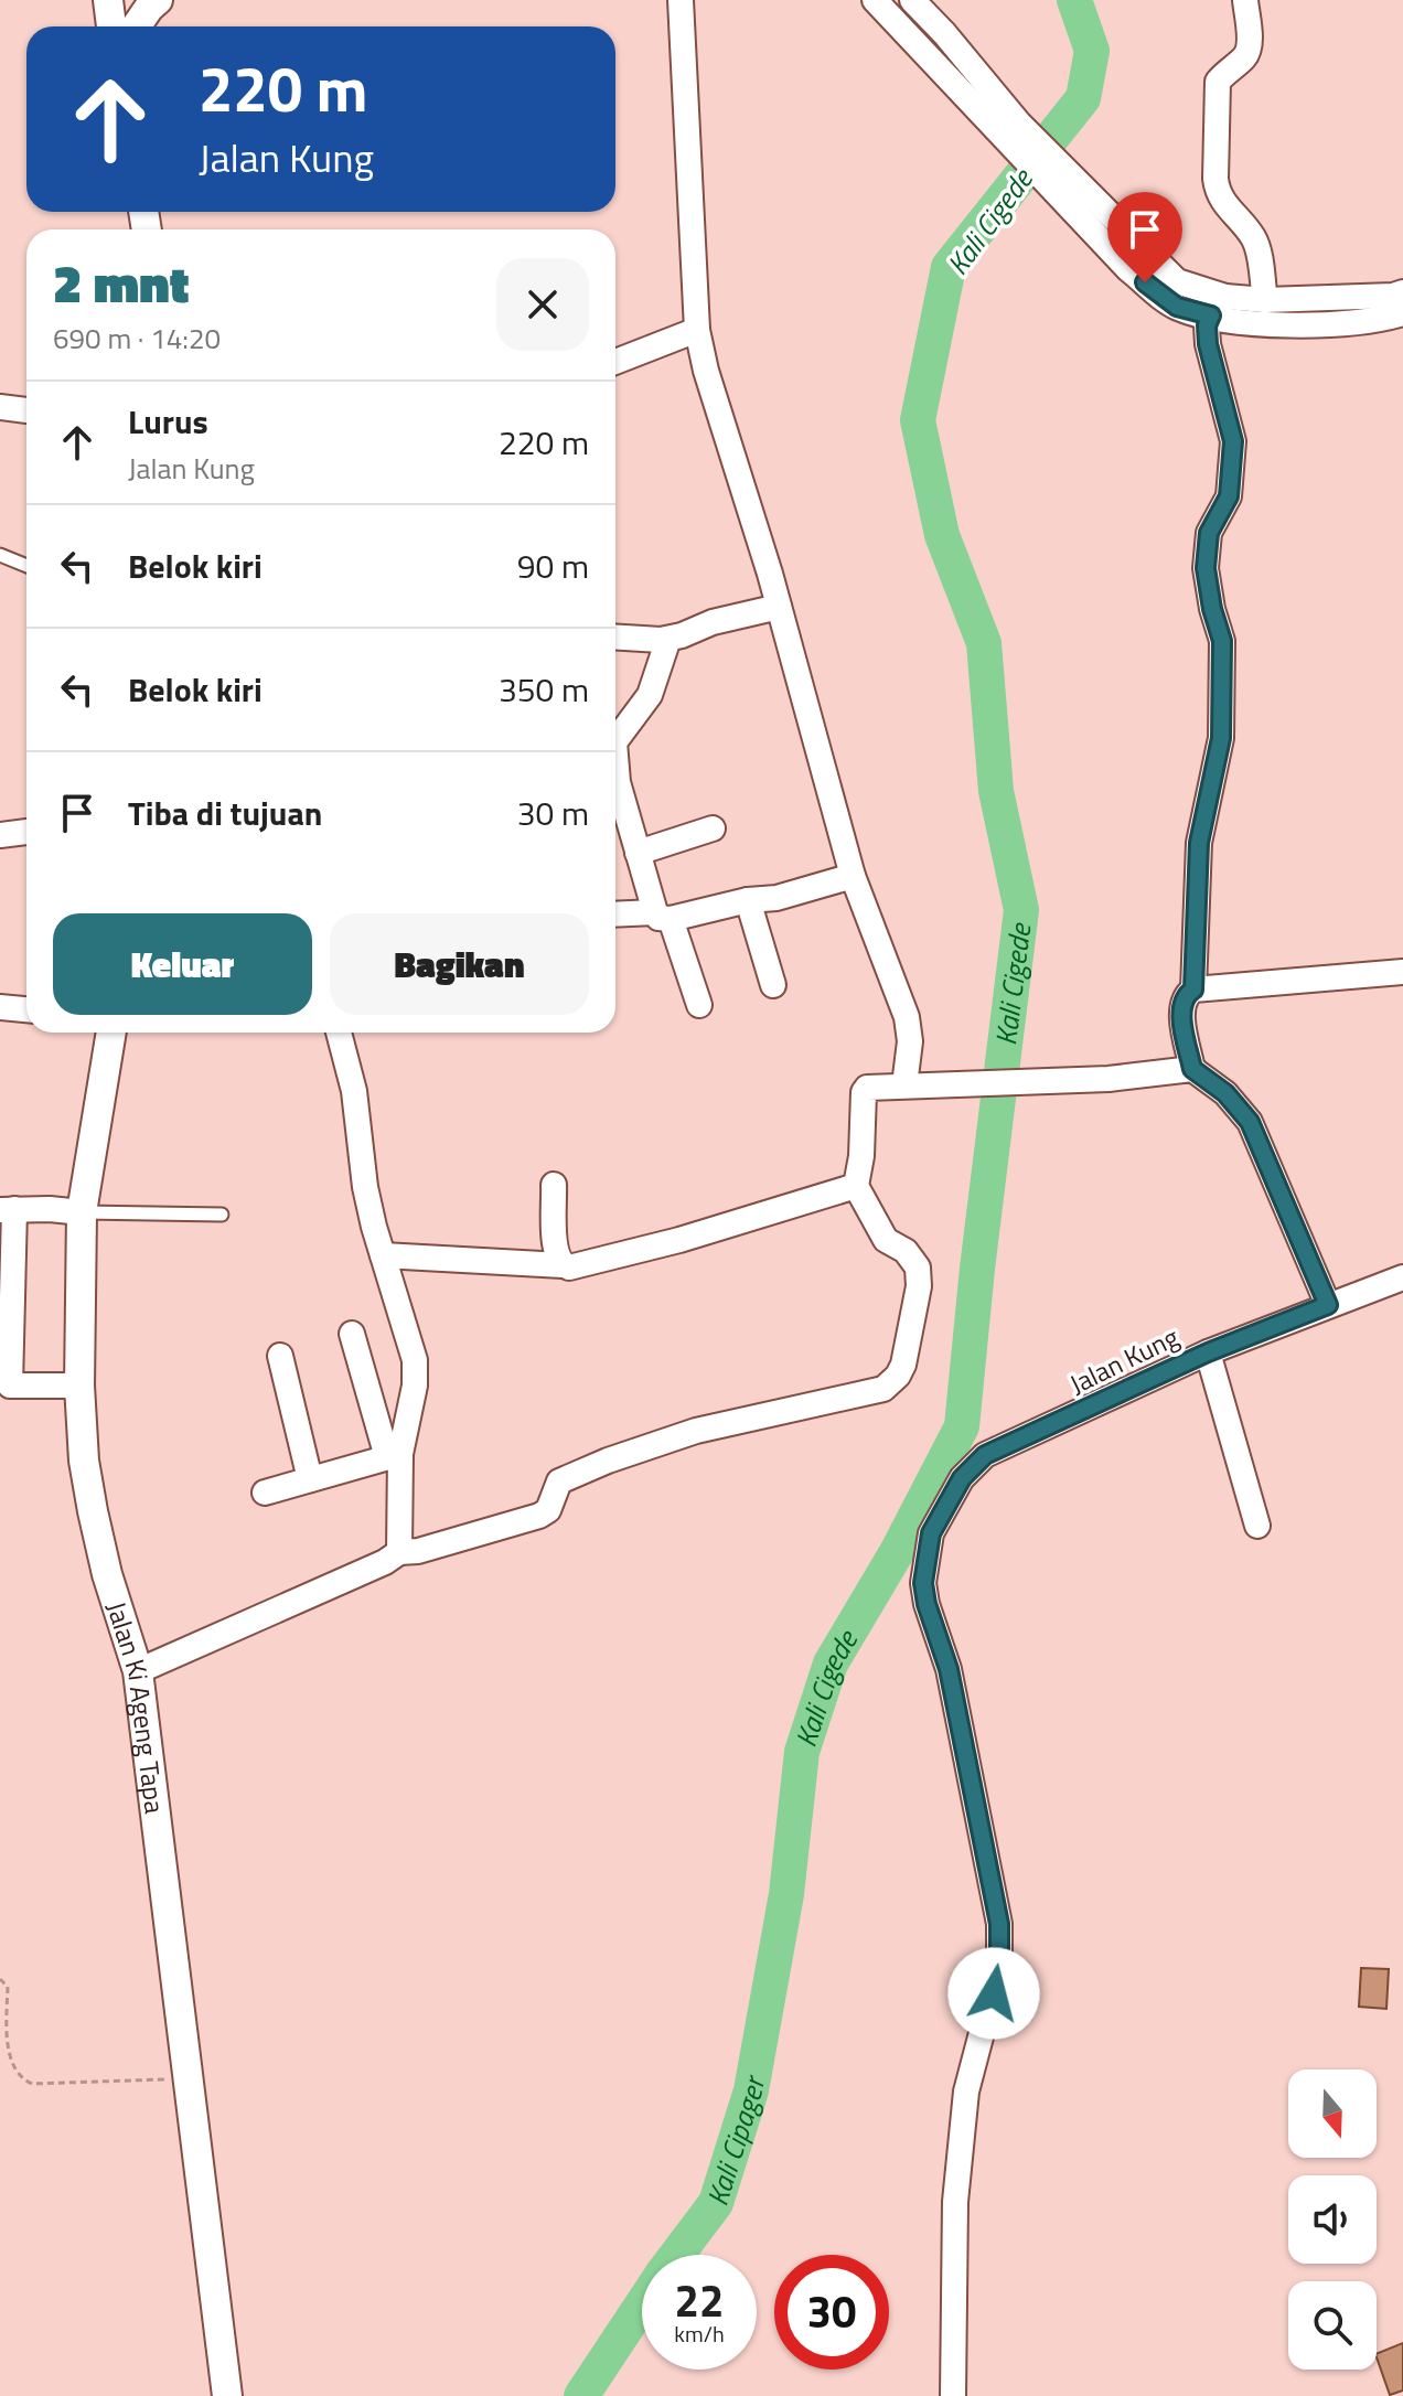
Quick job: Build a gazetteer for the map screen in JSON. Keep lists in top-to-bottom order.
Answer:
{
  "streets": {
    "street": ["Jalan Kung", "Jalan Ki Ageng Tapa"]
  },
  "water": ["Kali Cigede", "Kali Cipager"],
  "north": "bottom",
  "page": {
    "turn": ["220 m", "Jalan Kung"],
    "heading": ["2 mnt", "690 m · 14:20"],
    "list": [
      {
        "name": "Lurus",
        "note": "Jalan Kung",
        "value": "220 m"
      },
      {
        "name": "Belok kiri",
        "value": "90 m"
      },
      {
        "name": "Belok kiri",
        "value": "350 m"
      },
      {
        "name": "Tiba di tujuan",
        "value": "30 m"
      }
    ],
    "buttons": ["Keluar", "Bagikan"],
    "speed": "22 km/h",
    "limit": "30"
  }
}
